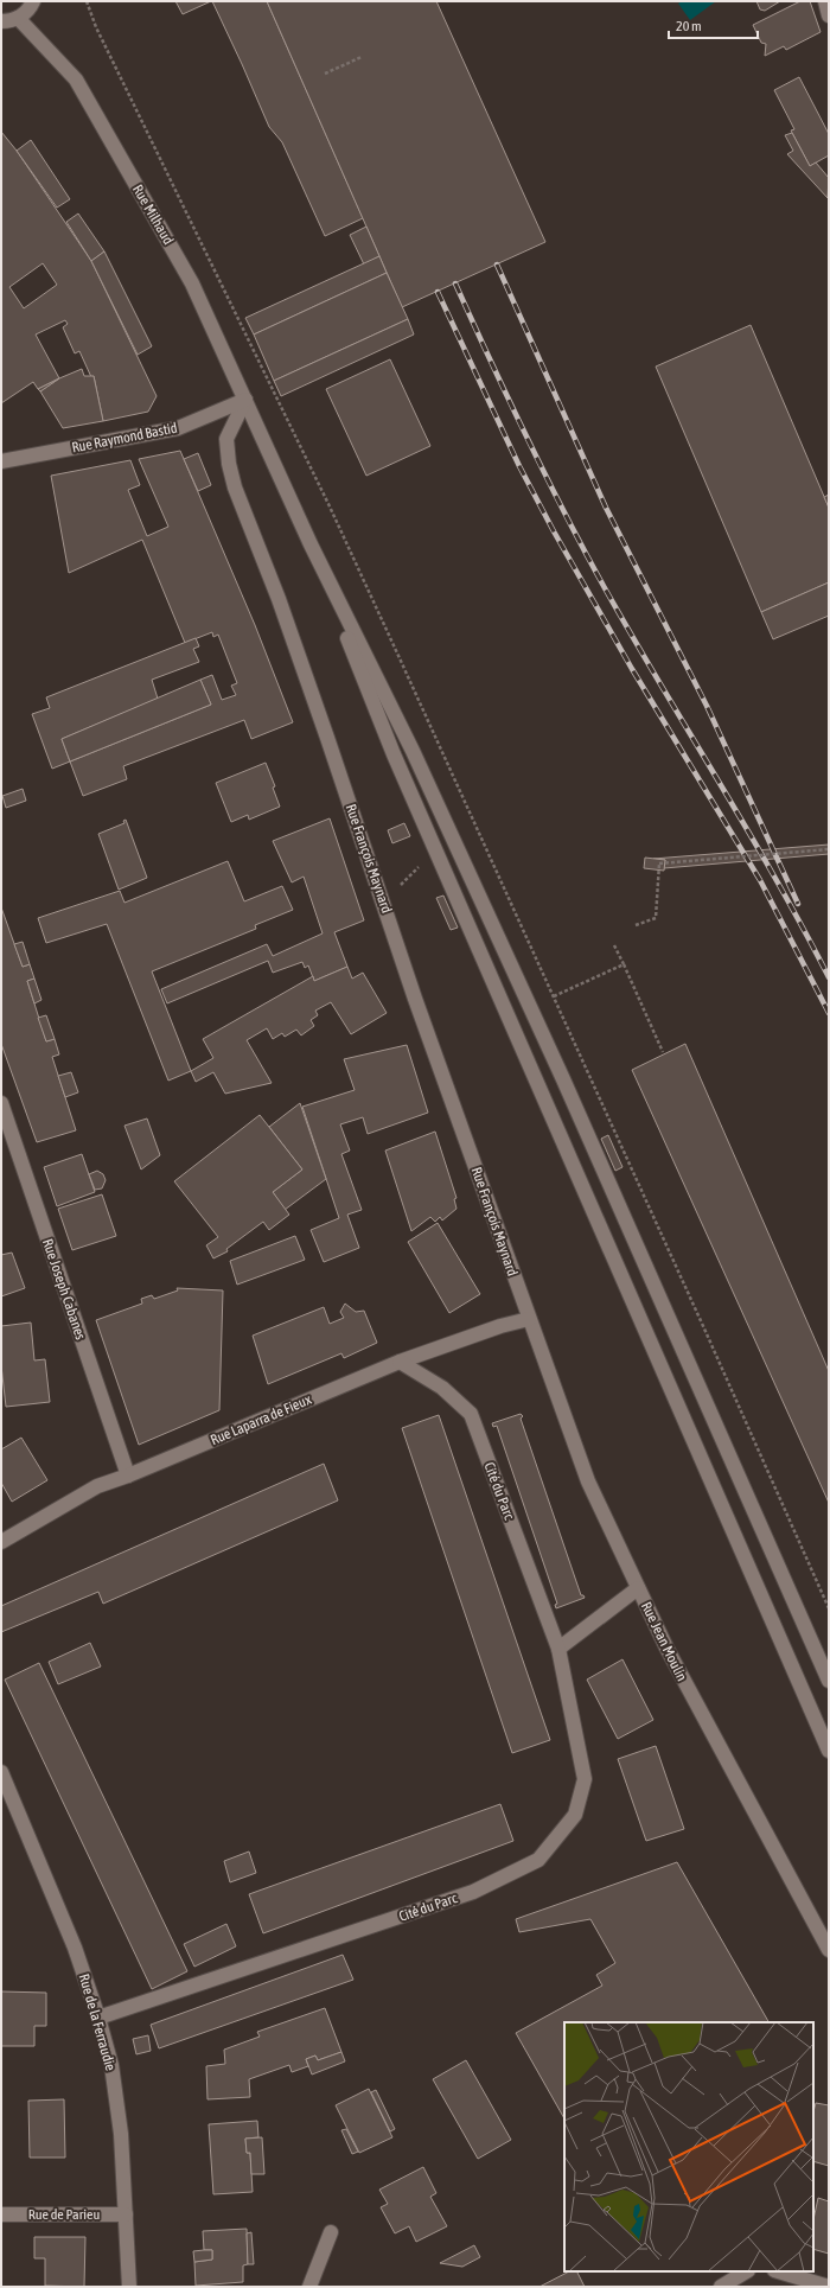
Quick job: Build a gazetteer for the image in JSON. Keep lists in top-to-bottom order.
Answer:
{
  "streets": {
    "street": [
      "Rue Milhaud",
      "Rue Raymond Bastid",
      "Rue François Maynard",
      "Rue Joseph Cabanes",
      "Rue Laparra de Fieux",
      "Cité du Parc",
      "Rue Jean Moulin",
      "Rue de la Ferraudie",
      "Rue de Parieu"
    ]
  },
  "crossings": [
    ["Rue Milhaud", "Rue Raymond Bastid"],
    ["Rue Milhaud", "Rue François Maynard"],
    ["Rue Raymond Bastid", "Rue François Maynard"],
    ["Rue François Maynard", "Rue Laparra de Fieux"],
    ["Rue François Maynard", "Rue Jean Moulin"],
    ["Rue Joseph Cabanes", "Rue Laparra de Fieux"],
    ["Rue Laparra de Fieux", "Cité du Parc"],
    ["Rue Laparra de Fieux", "Rue Jean Moulin"],
    ["Cité du Parc", "Rue de la Ferraudie"],
    ["Rue de la Ferraudie", "Rue de Parieu"]
  ],
  "scale_bar": "20 m"
}
